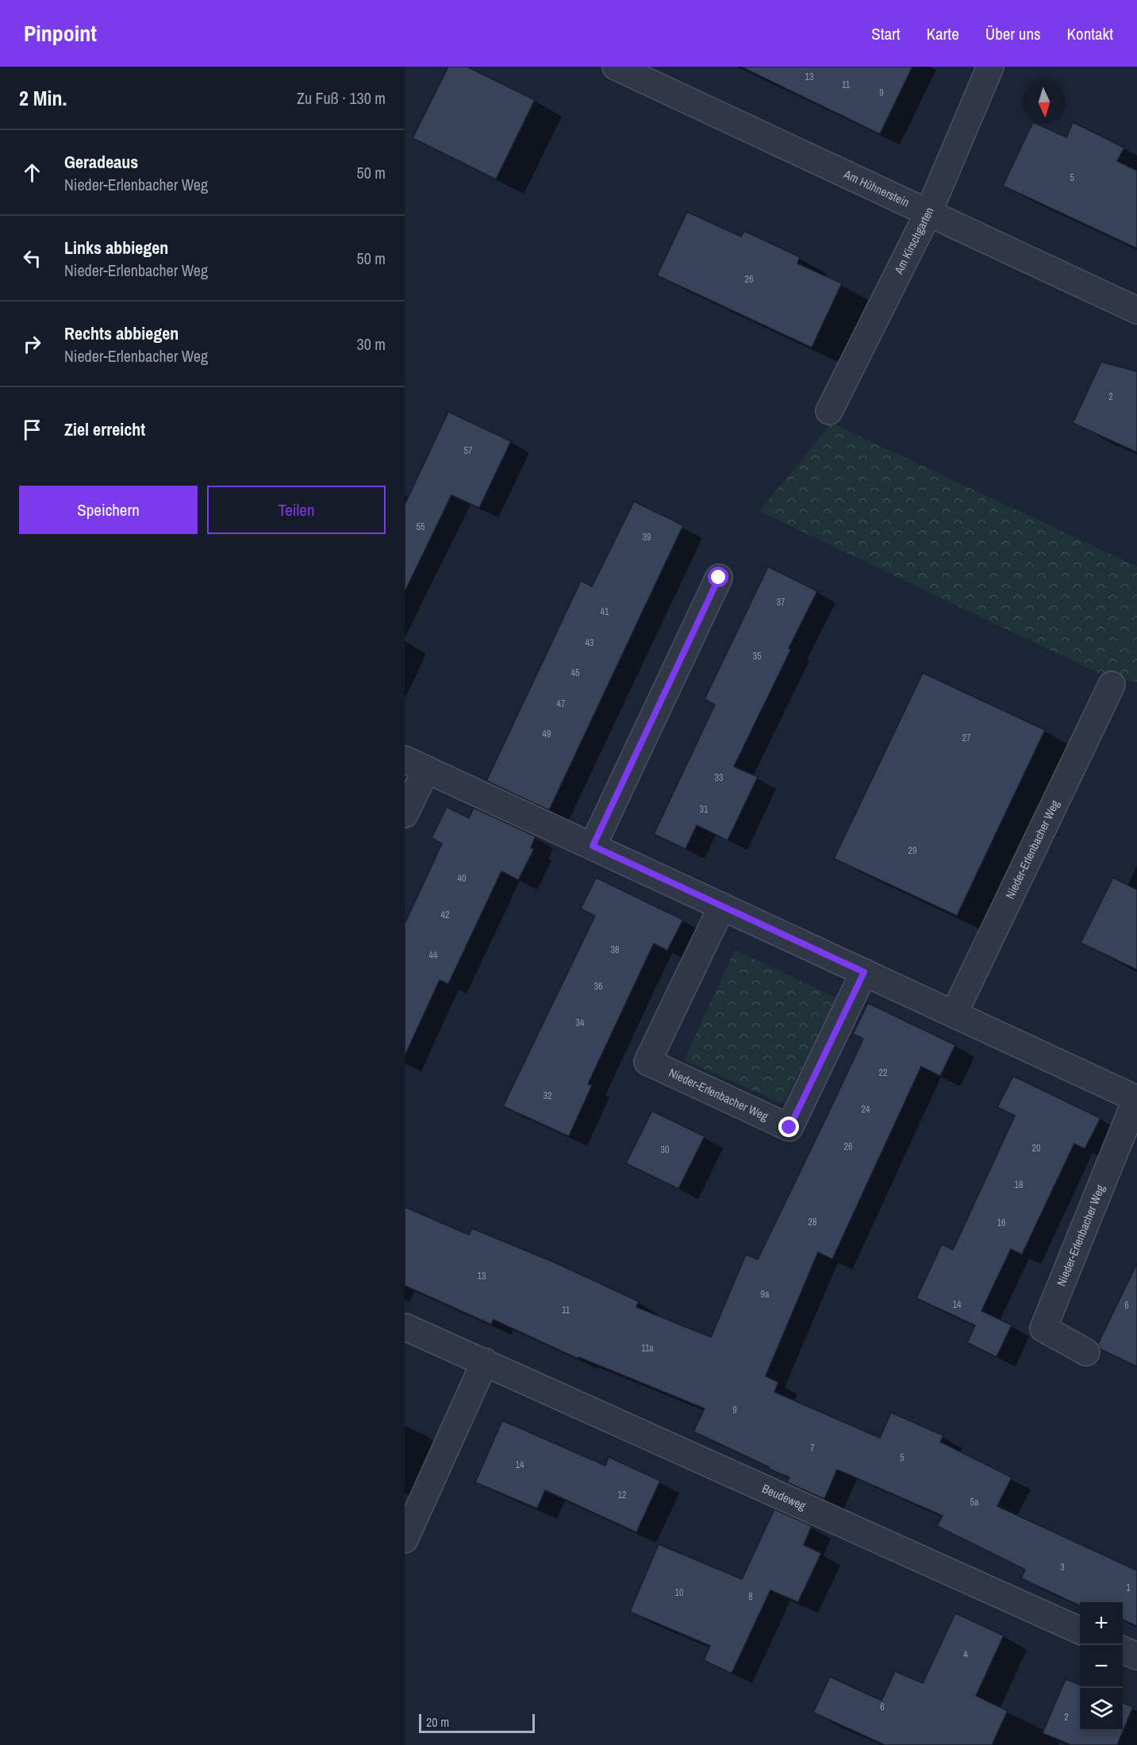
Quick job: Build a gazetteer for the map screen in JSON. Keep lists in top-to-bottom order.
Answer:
{
  "streets": {
    "street": [
      "Am Hühnerstein",
      "Am Kirschgarten",
      "Nieder-Erlenbacher Weg",
      "Beudeweg"
    ]
  },
  "crossings": [
    ["Am Hühnerstein", "Am Kirschgarten"]
  ],
  "house_numbers": [
    "13",
    "11",
    "9",
    "5",
    "26",
    "2",
    "57",
    "55",
    "39",
    "37",
    "41",
    "43",
    "35",
    "45",
    "47",
    "49",
    "27",
    "33",
    "31",
    "29",
    "40",
    "42",
    "38",
    "44",
    "36",
    "34",
    "22",
    "32",
    "24",
    "26",
    "20",
    "30",
    "18",
    "28",
    "16",
    "13",
    "9a",
    "14",
    "6",
    "11",
    "11a",
    "9",
    "7",
    "5",
    "14",
    "12",
    "5a",
    "3",
    "1",
    "10",
    "8",
    "4",
    "6",
    "2"
  ],
  "scale_bar": "20 m",
  "north": "bottom",
  "page": {
    "header": "Pinpoint",
    "nav": [
      "Start",
      "Karte",
      "Über uns",
      "Kontakt"
    ],
    "heading": ["2 Min.", "Zu Fuß · 130 m"],
    "list": [
      ["Geradeaus", "Nieder-Erlenbacher Weg", "50 m"],
      ["Links abbiegen", "Nieder-Erlenbacher Weg", "50 m"],
      ["Rechts abbiegen", "Nieder-Erlenbacher Weg", "30 m"],
      "Ziel erreicht"
    ],
    "buttons": ["Speichern", "Teilen"],
    "map_buttons": ["+", "−"],
    "scale": "20 m"
  }
}
